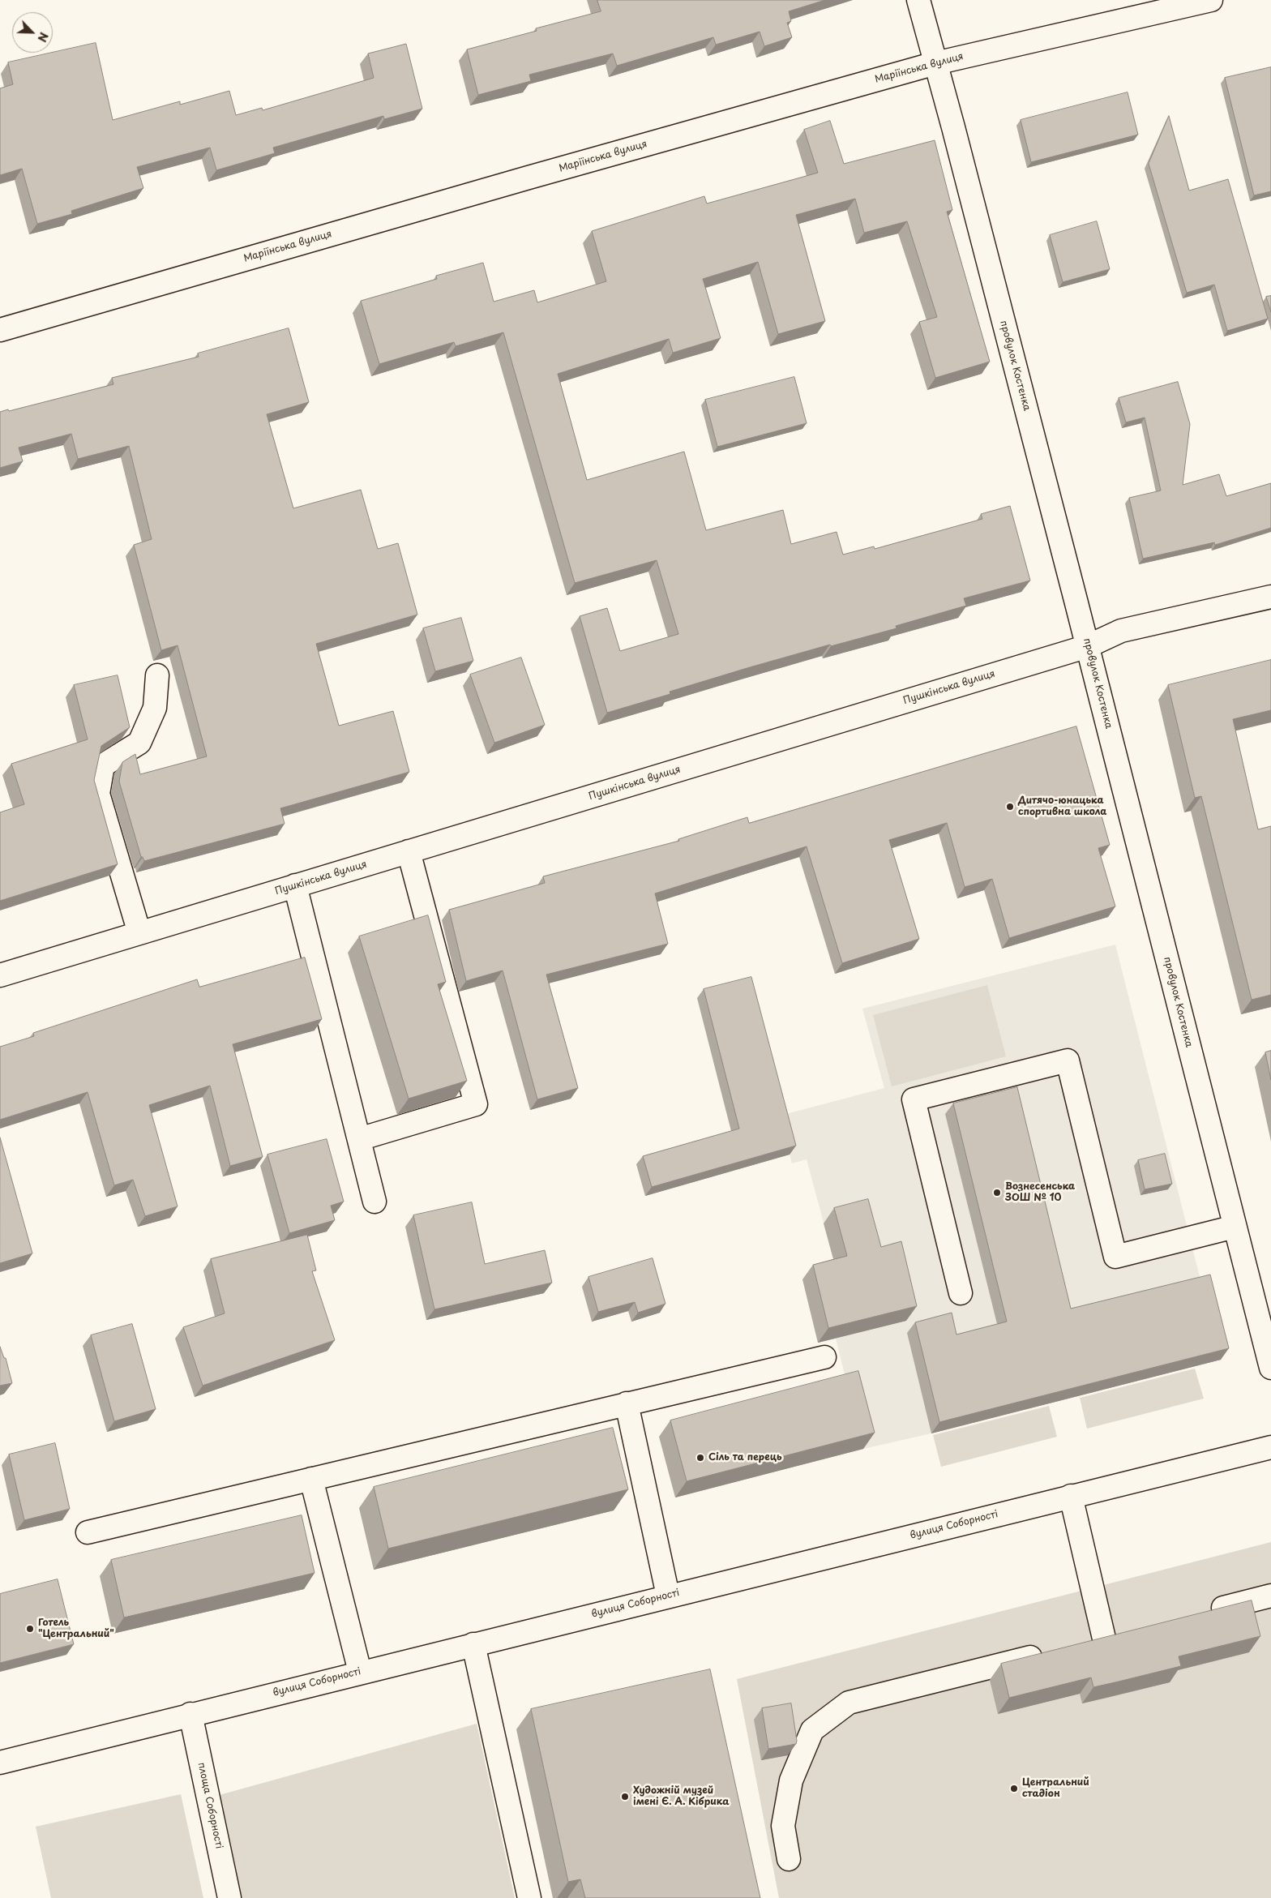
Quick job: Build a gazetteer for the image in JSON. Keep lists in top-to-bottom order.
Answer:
{
  "streets": {
    "street": [
      "Маріїнська вулиця",
      "провулок Костенка",
      "Пушкінська вулиця",
      "вулиця Соборності",
      "площа Соборності"
    ]
  },
  "crossings": [
    ["Маріїнська вулиця", "провулок Костенка"],
    ["провулок Костенка", "Пушкінська вулиця"],
    ["вулиця Соборності", "площа Соборності"]
  ],
  "places": [
    "Дитячо-юнацька спортивна школа",
    "Вознесенська ЗОШ № 10",
    "Сіль та перець",
    "Готель \"Центральний\"",
    "Центральний стадіон",
    "Художній музей імені Є. А. Кібрика"
  ],
  "north": "bottom right"
}
